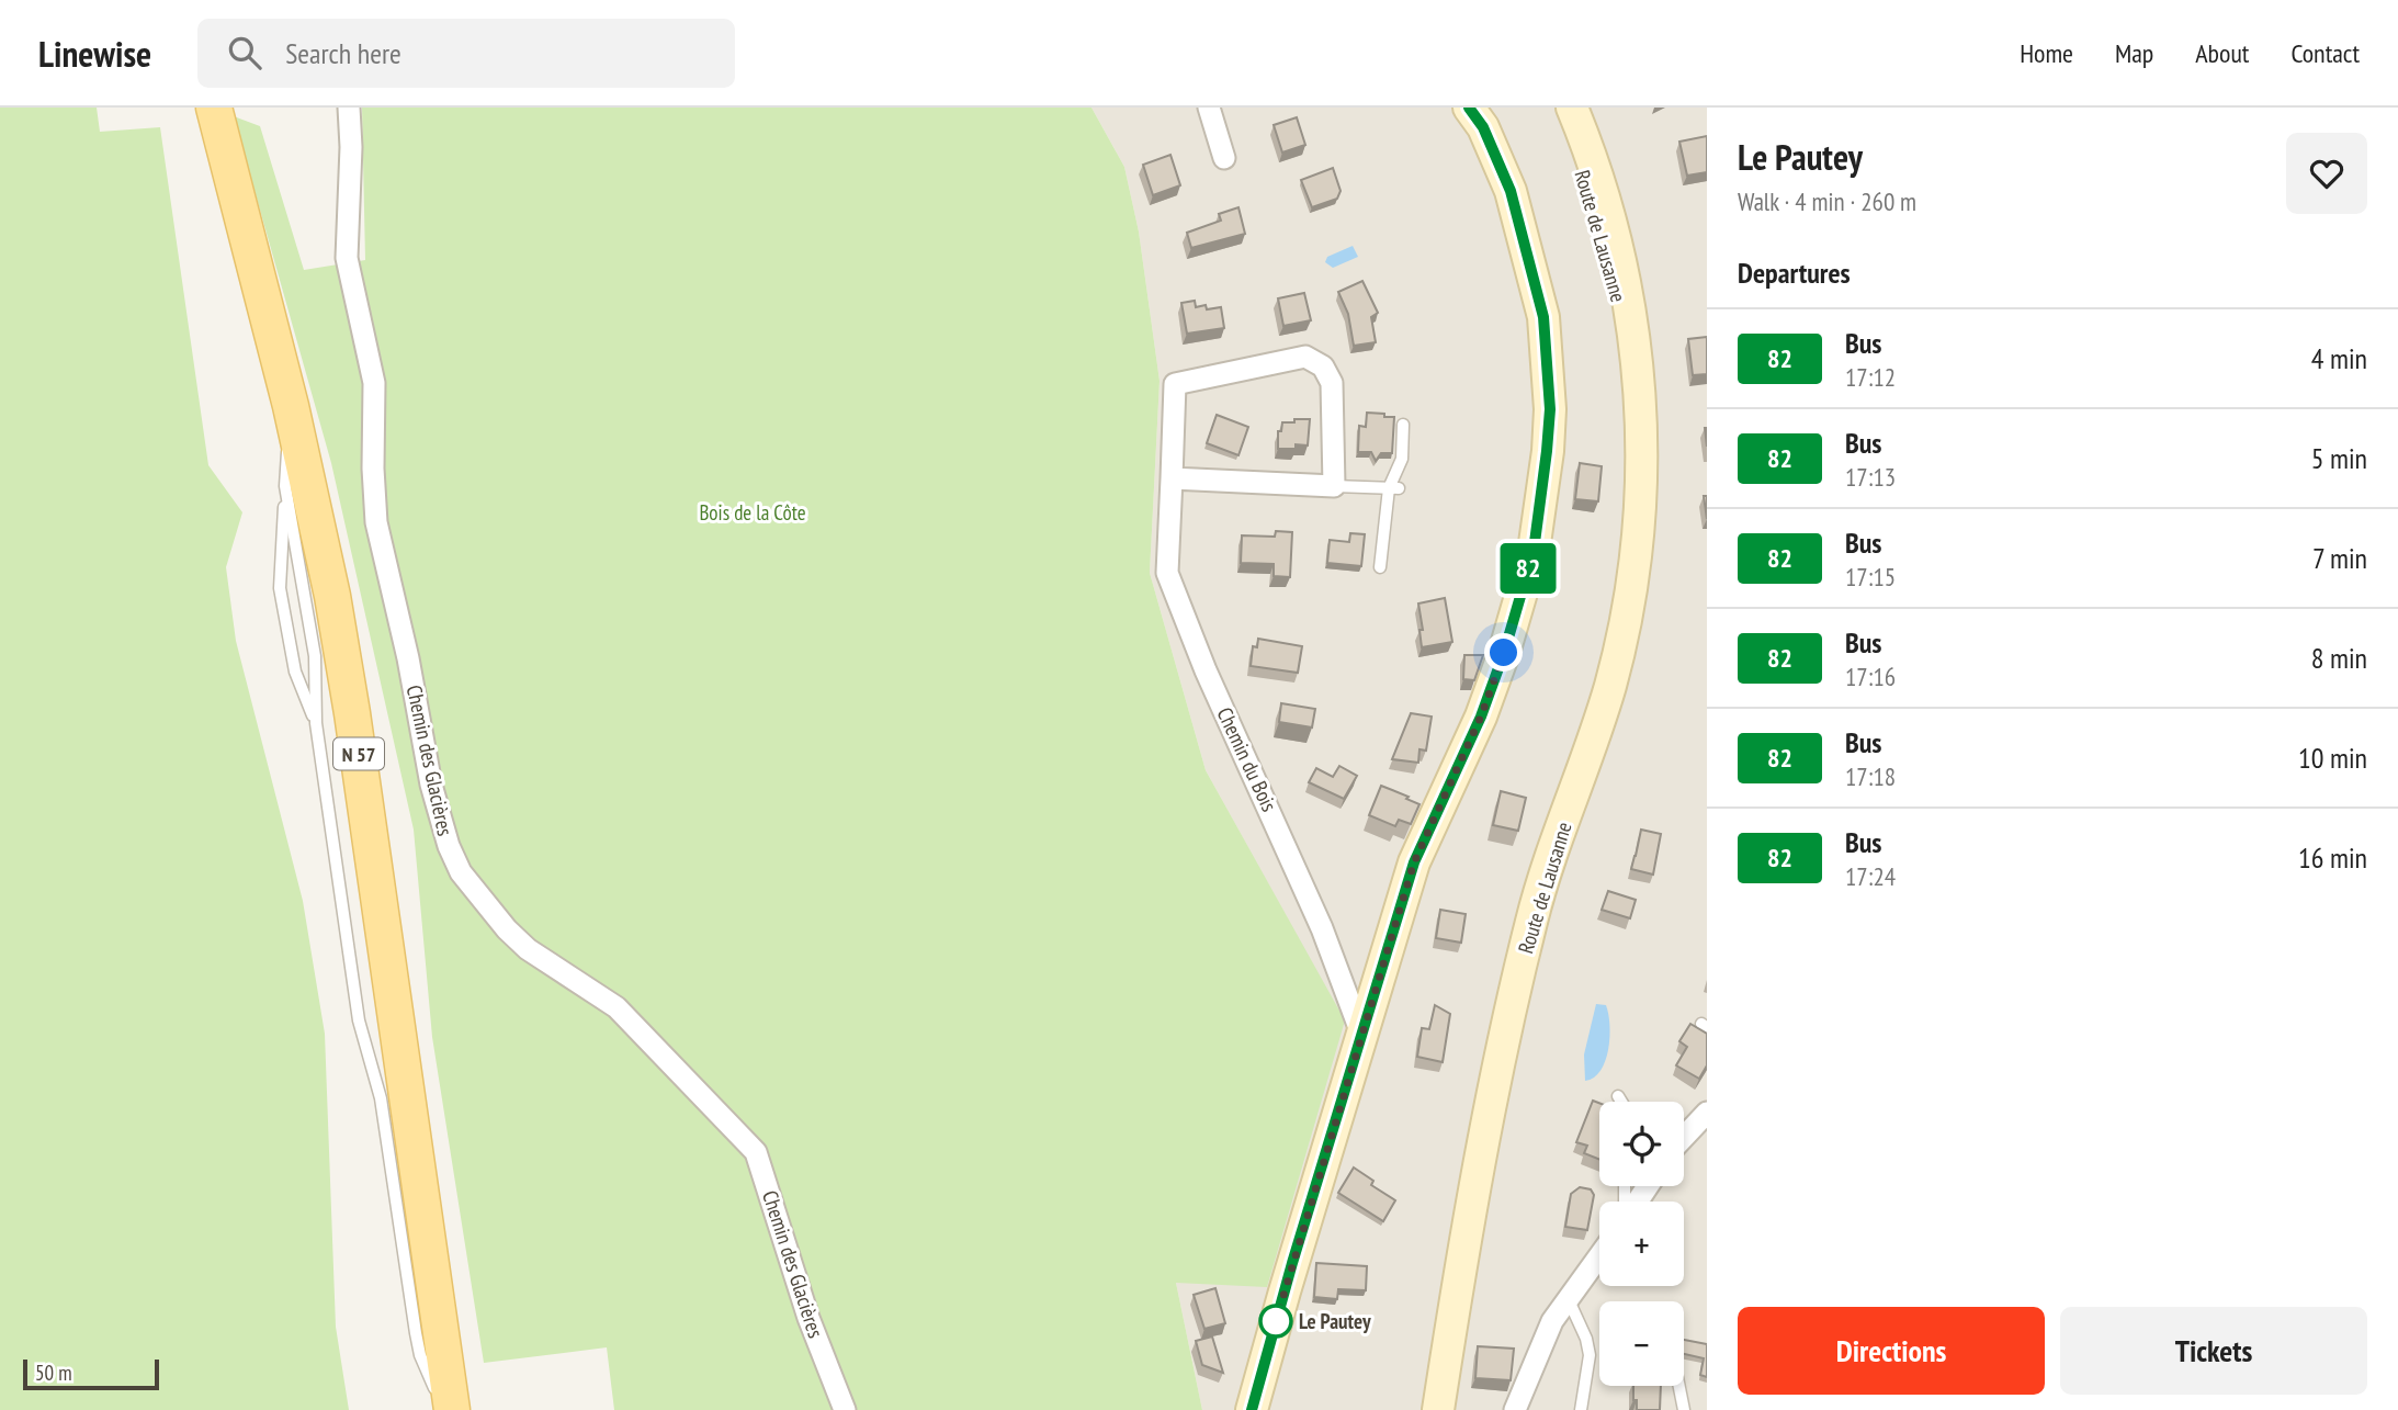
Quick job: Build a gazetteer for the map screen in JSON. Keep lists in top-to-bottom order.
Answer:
{
  "streets": {
    "main road": ["Route de Lausanne", "N 57"],
    "street": ["Chemin du Bois", "Chemin des Glacières"]
  },
  "parks": ["Bois de la Côte"],
  "places": ["Le Pautey"],
  "lines": ["bus line 82"],
  "scale_bar": "50 m",
  "page": {
    "header": "Linewise",
    "search": "Search here",
    "nav": [
      "Home",
      "Map",
      "About",
      "Contact"
    ],
    "on_map": "82",
    "heading": [
      ["Le Pautey", "Walk · 4 min · 260 m"],
      "Departures"
    ],
    "list": [
      {
        "mark": "82",
        "name": "Bus",
        "note": "17:12",
        "value": "4 min"
      },
      {
        "mark": "82",
        "name": "Bus",
        "note": "17:13",
        "value": "5 min"
      },
      {
        "mark": "82",
        "name": "Bus",
        "note": "17:15",
        "value": "7 min"
      },
      {
        "mark": "82",
        "name": "Bus",
        "note": "17:16",
        "value": "8 min"
      },
      {
        "mark": "82",
        "name": "Bus",
        "note": "17:18",
        "value": "10 min"
      },
      {
        "mark": "82",
        "name": "Bus",
        "note": "17:24",
        "value": "16 min"
      }
    ],
    "map_buttons": ["+", "−"],
    "buttons": ["Directions", "Tickets"],
    "scale": "50 m"
  }
}
